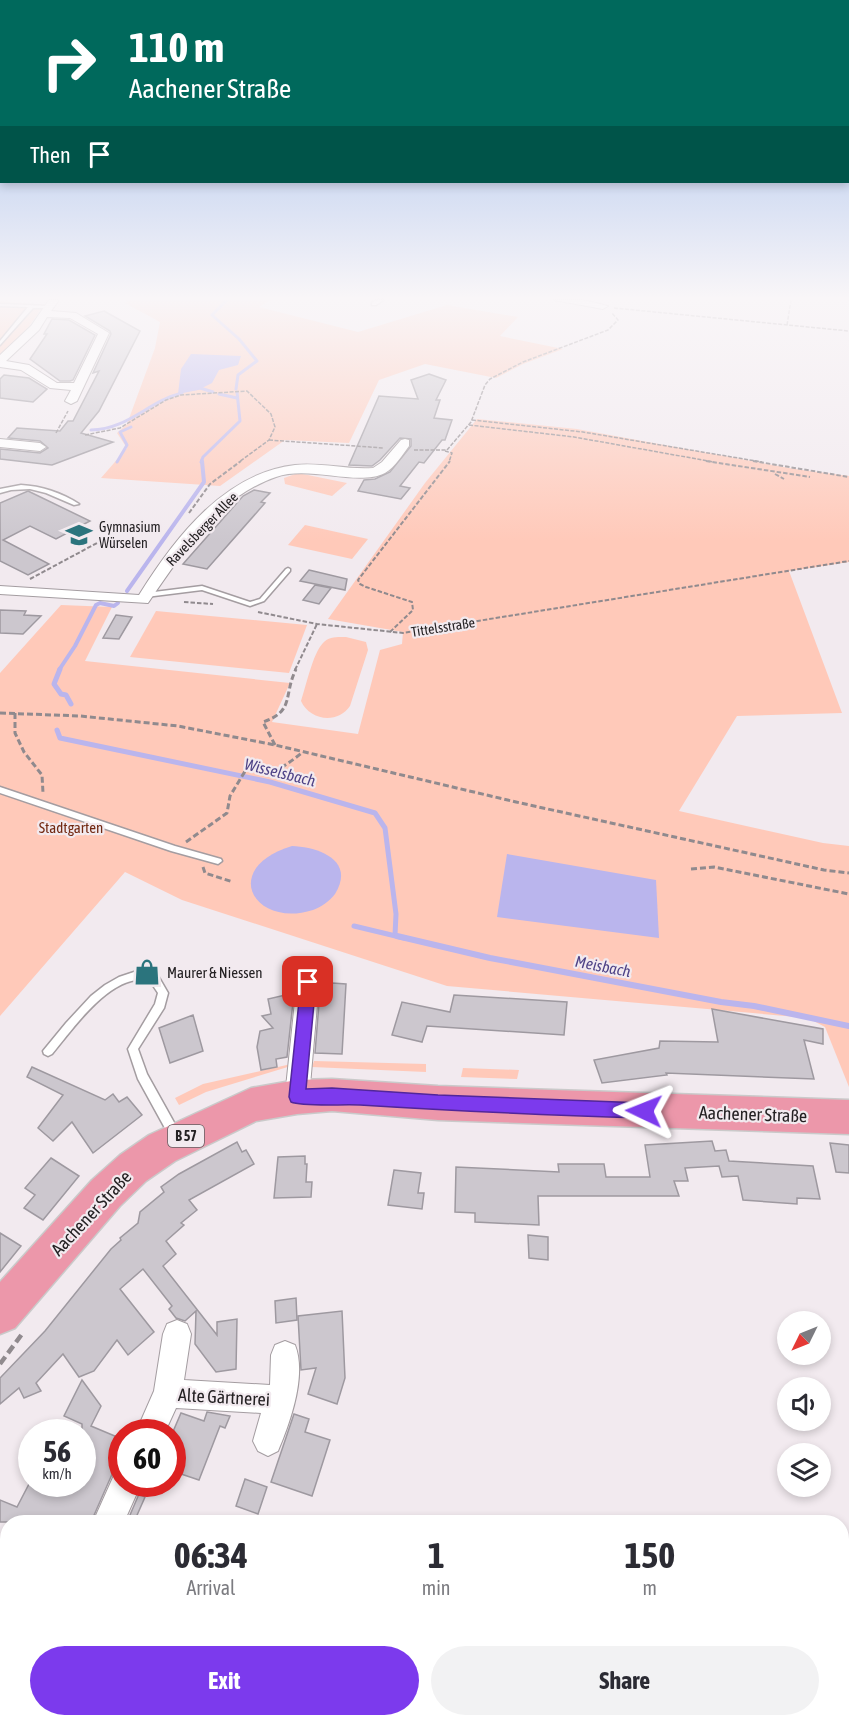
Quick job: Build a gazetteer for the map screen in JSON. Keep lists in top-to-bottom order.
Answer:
{
  "streets": {
    "main road": ["Aachener Straße", "B 57"],
    "street": ["Ravelsberger Allee", "Alte Gärtnerei"],
    "path": ["Tittelsstraße"]
  },
  "water": ["Wisselsbach", "Meisbach"],
  "parks": ["Stadtgarten"],
  "places": {
    "school or university": ["Gymnasium Würselen"],
    "shop": ["Maurer & Niessen"]
  },
  "north": "bottom left",
  "page": {
    "turn": ["110 m", "Aachener Straße"],
    "then": "Then",
    "speed": "56 km/h",
    "limit": "60",
    "eta": [
      "06:34",
      "Arrival",
      "1",
      "min",
      "150",
      "m"
    ],
    "buttons": ["Exit", "Share"]
  }
}
